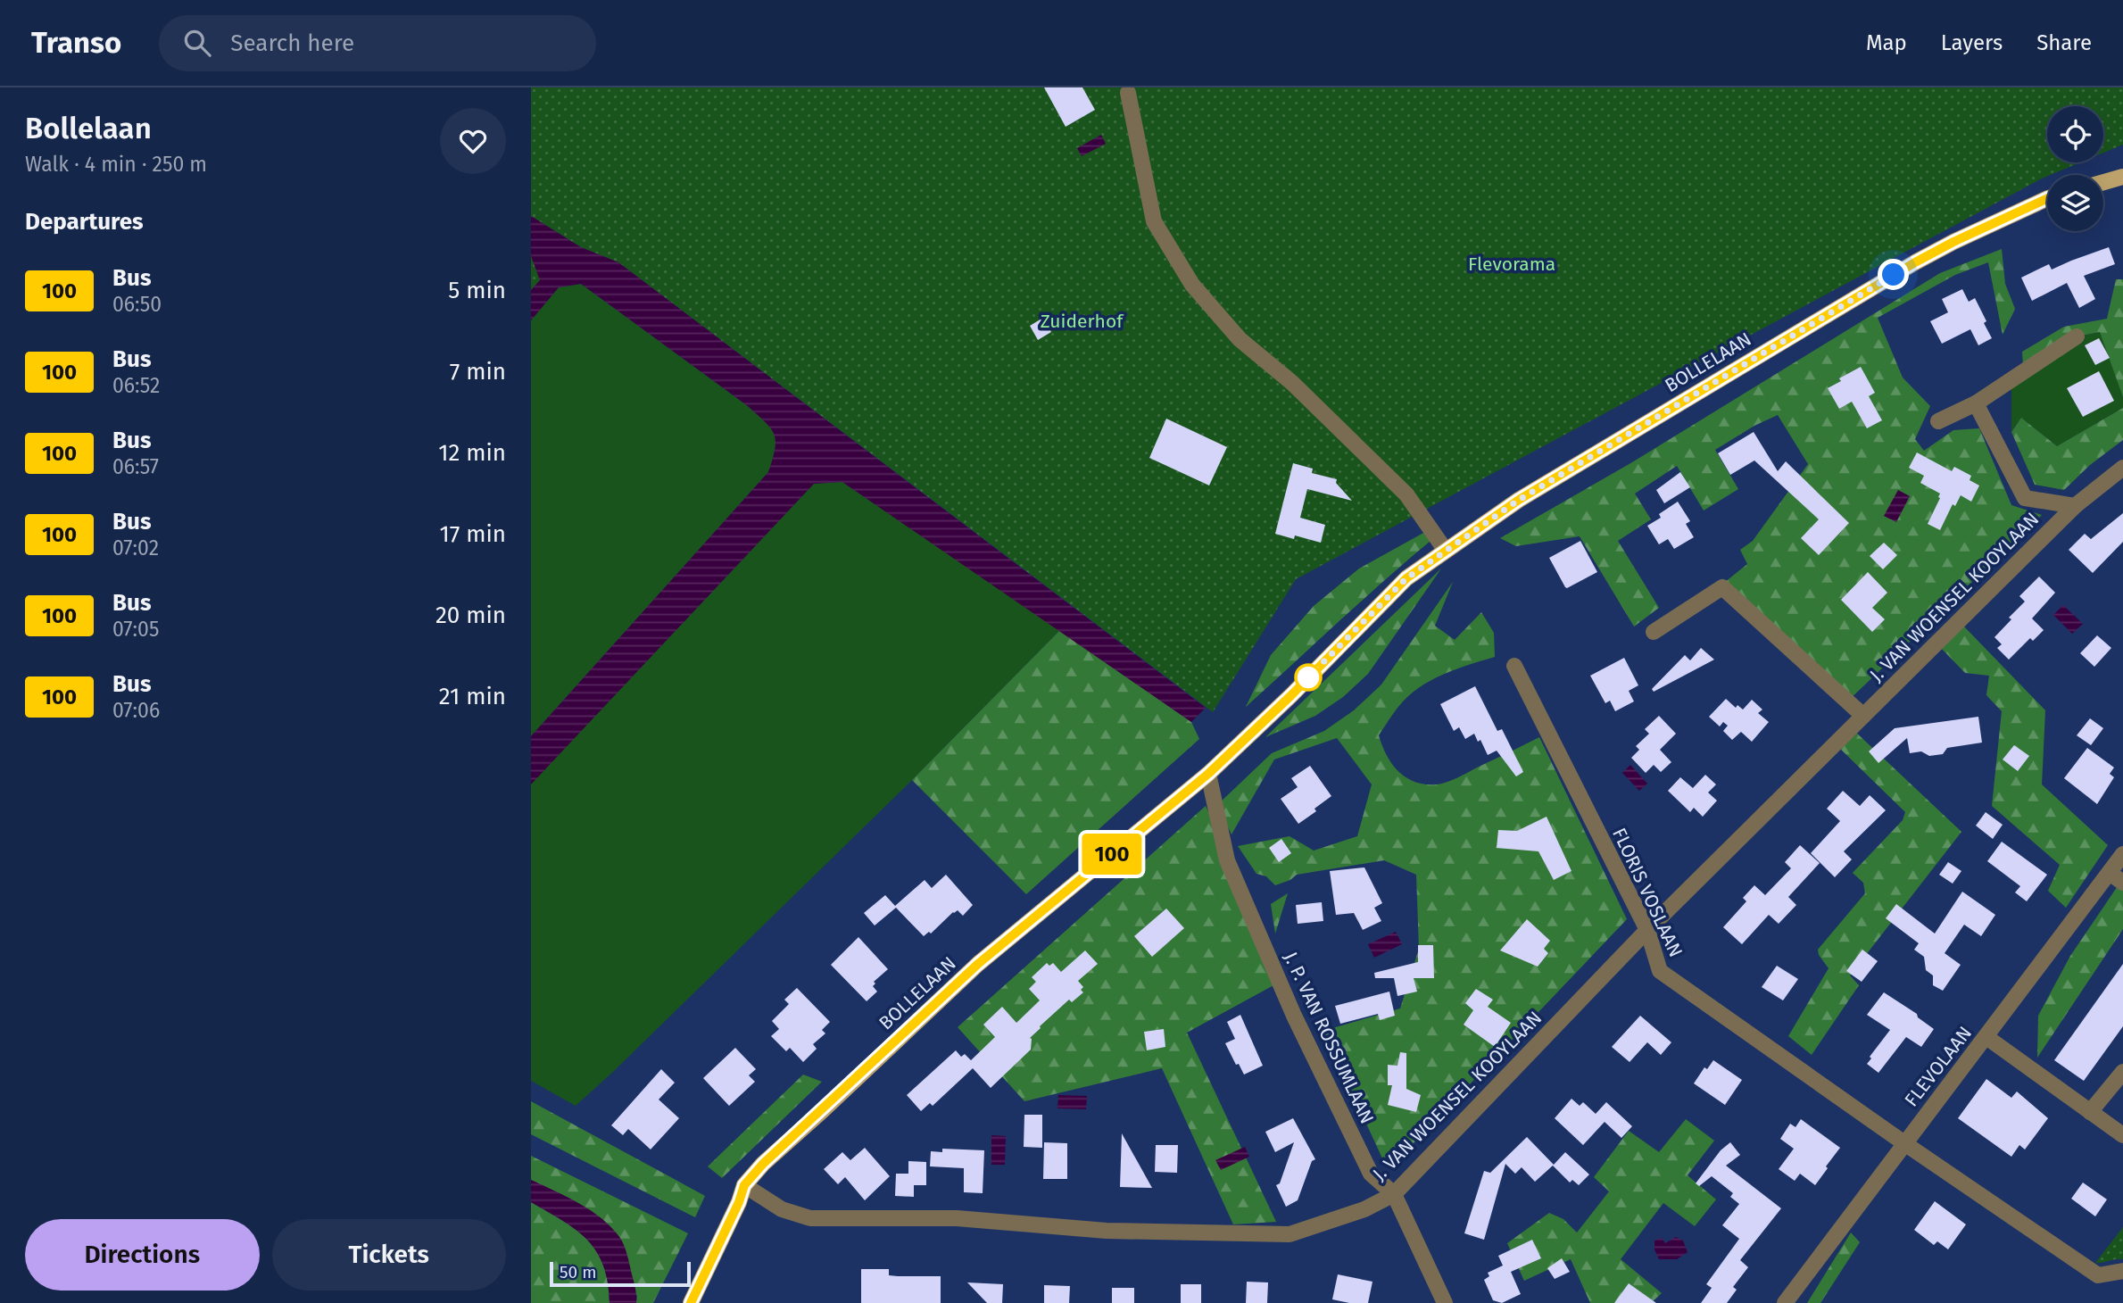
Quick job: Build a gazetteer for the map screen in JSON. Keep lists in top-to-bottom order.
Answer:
{
  "streets": {
    "main road": ["BOLLELAAN"],
    "street": [
      "J. VAN WOENSEL KOOYLAAN",
      "FLORIS VOSLAAN",
      "J. P. VAN ROSSUMLAAN",
      "FLEVOLAAN"
    ]
  },
  "crossings": [
    ["BOLLELAAN", "J. VAN WOENSEL KOOYLAAN"],
    ["BOLLELAAN", "J. P. VAN ROSSUMLAAN"],
    ["J. VAN WOENSEL KOOYLAAN", "FLORIS VOSLAAN"],
    ["J. VAN WOENSEL KOOYLAAN", "J. P. VAN ROSSUMLAAN"],
    ["FLORIS VOSLAAN", "FLEVOLAAN"]
  ],
  "parks": ["Flevorama", "Zuiderhof"],
  "lines": ["bus line 100"],
  "scale_bar": "50 m",
  "page": {
    "header": "Transo",
    "search": "Search here",
    "nav": ["Map", "Layers", "Share"],
    "heading": [
      ["Bollelaan", "Walk · 4 min · 250 m"],
      "Departures"
    ],
    "on_map": "100",
    "list": [
      {
        "mark": "100",
        "name": "Bus",
        "note": "06:50",
        "value": "5 min"
      },
      {
        "mark": "100",
        "name": "Bus",
        "note": "06:52",
        "value": "7 min"
      },
      {
        "mark": "100",
        "name": "Bus",
        "note": "06:57",
        "value": "12 min"
      },
      {
        "mark": "100",
        "name": "Bus",
        "note": "07:02",
        "value": "17 min"
      },
      {
        "mark": "100",
        "name": "Bus",
        "note": "07:05",
        "value": "20 min"
      },
      {
        "mark": "100",
        "name": "Bus",
        "note": "07:06",
        "value": "21 min"
      }
    ],
    "buttons": ["Directions", "Tickets"],
    "scale": "50 m"
  }
}
